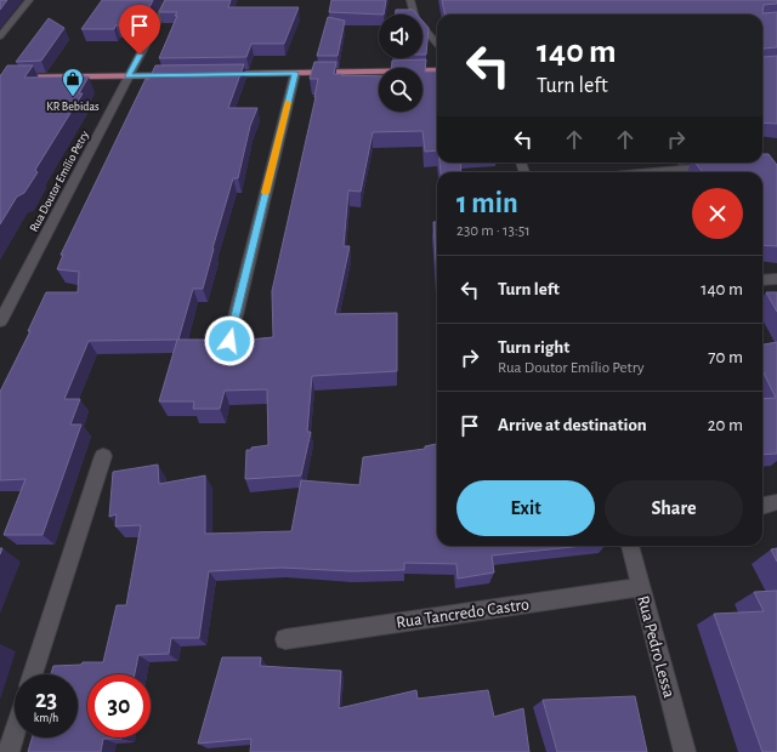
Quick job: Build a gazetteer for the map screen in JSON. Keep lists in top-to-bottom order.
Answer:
{
  "streets": {
    "street": ["Rua Doutor Emílio Petry", "Rua Tancredo Castro", "Rua Pedro Lessa"]
  },
  "crossings": [
    ["Rua Tancredo Castro", "Rua Pedro Lessa"]
  ],
  "places": {
    "shop": ["KR Bebidas"]
  },
  "page": {
    "turn": ["140 m", "Turn left"],
    "heading": ["1 min", "230 m · 13:51"],
    "list": [
      {
        "name": "Turn left",
        "value": "140 m"
      },
      {
        "name": "Turn right",
        "note": "Rua Doutor Emílio Petry",
        "value": "70 m"
      },
      {
        "name": "Arrive at destination",
        "value": "20 m"
      }
    ],
    "buttons": ["Exit", "Share"],
    "speed": "23 km/h",
    "limit": "30"
  }
}
